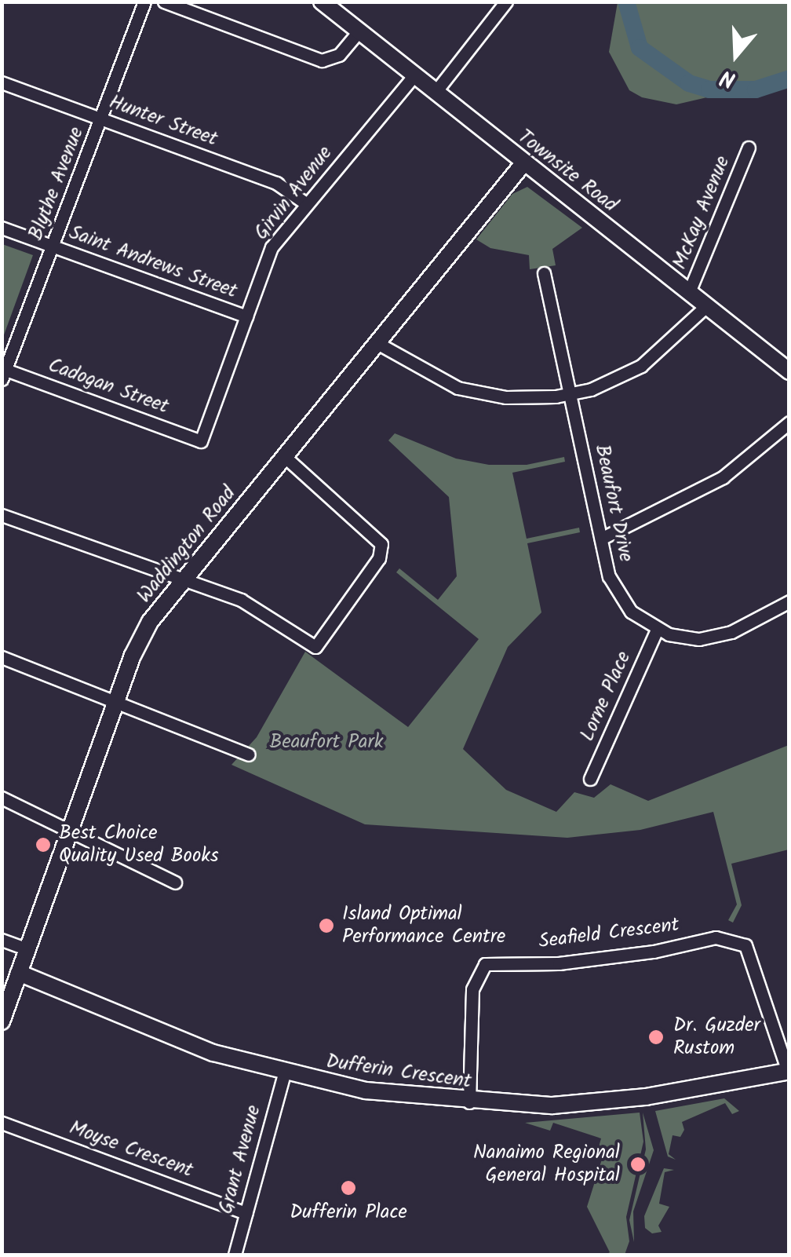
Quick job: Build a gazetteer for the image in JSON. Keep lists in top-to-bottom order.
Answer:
{
  "streets": {
    "street": [
      "Hunter Street",
      "Townsite Road",
      "Blythe Avenue",
      "Girvin Avenue",
      "McKay Avenue",
      "Saint Andrews Street",
      "Cadogan Street",
      "Beaufort Drive",
      "Waddington Road",
      "Lorne Place",
      "Seafield Crescent",
      "Dufferin Crescent",
      "Moyse Crescent",
      "Grant Avenue"
    ]
  },
  "crossings": [
    ["Hunter Street", "Blythe Avenue"],
    ["Hunter Street", "Girvin Avenue"],
    ["Townsite Road", "Girvin Avenue"],
    ["Townsite Road", "McKay Avenue"],
    ["Townsite Road", "Waddington Road"],
    ["Blythe Avenue", "Saint Andrews Street"],
    ["Blythe Avenue", "Cadogan Street"],
    ["Girvin Avenue", "Saint Andrews Street"],
    ["Girvin Avenue", "Cadogan Street"],
    ["Beaufort Drive", "Lorne Place"],
    ["Waddington Road", "Dufferin Crescent"],
    ["Seafield Crescent", "Dufferin Crescent"],
    ["Dufferin Crescent", "Grant Avenue"],
    ["Moyse Crescent", "Grant Avenue"]
  ],
  "parks": ["Beaufort Park"],
  "places": [
    "Best Choice Quality Used Books",
    "Island Optimal Performance Centre",
    "Dr. Guzder Rustom",
    "Nanaimo Regional General Hospital",
    "Dufferin Place"
  ],
  "north": "bottom"
}
